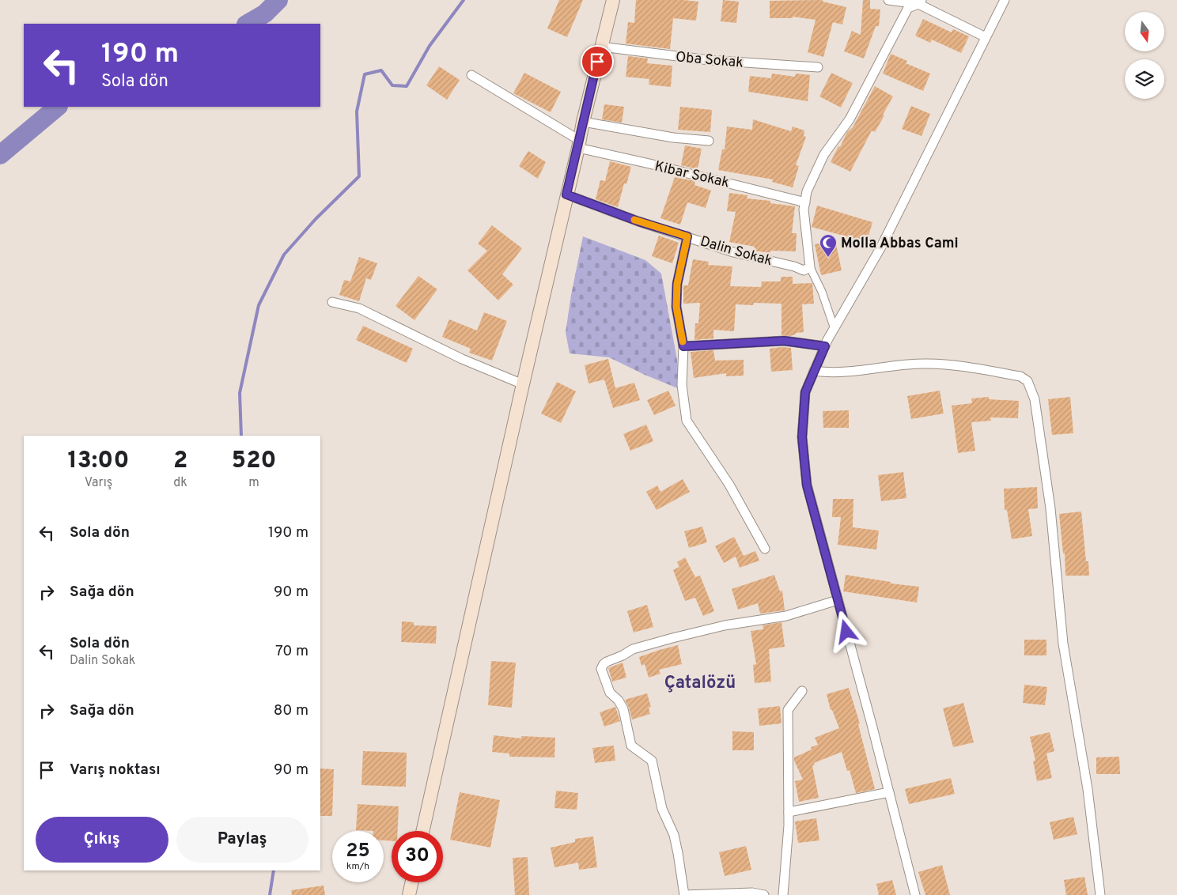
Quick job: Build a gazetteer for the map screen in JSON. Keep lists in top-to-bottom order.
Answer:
{
  "streets": {
    "street": ["Oba Sokak", "Kibar Sokak", "Dalin Sokak"]
  },
  "districts": ["Çatalözü"],
  "places": {
    "mosque": ["Molla Abbas Cami"]
  },
  "north": "bottom",
  "page": {
    "turn": ["190 m", "Sola dön"],
    "eta": [
      "13:00",
      "Varış",
      "2",
      "dk",
      "520",
      "m"
    ],
    "list": [
      {
        "name": "Sola dön",
        "value": "190 m"
      },
      {
        "name": "Sağa dön",
        "value": "90 m"
      },
      {
        "name": "Sola dön",
        "note": "Dalin Sokak",
        "value": "70 m"
      },
      {
        "name": "Sağa dön",
        "value": "80 m"
      },
      {
        "name": "Varış noktası",
        "value": "90 m"
      }
    ],
    "buttons": ["Çıkış", "Paylaş"],
    "speed": "25 km/h",
    "limit": "30"
  }
}
